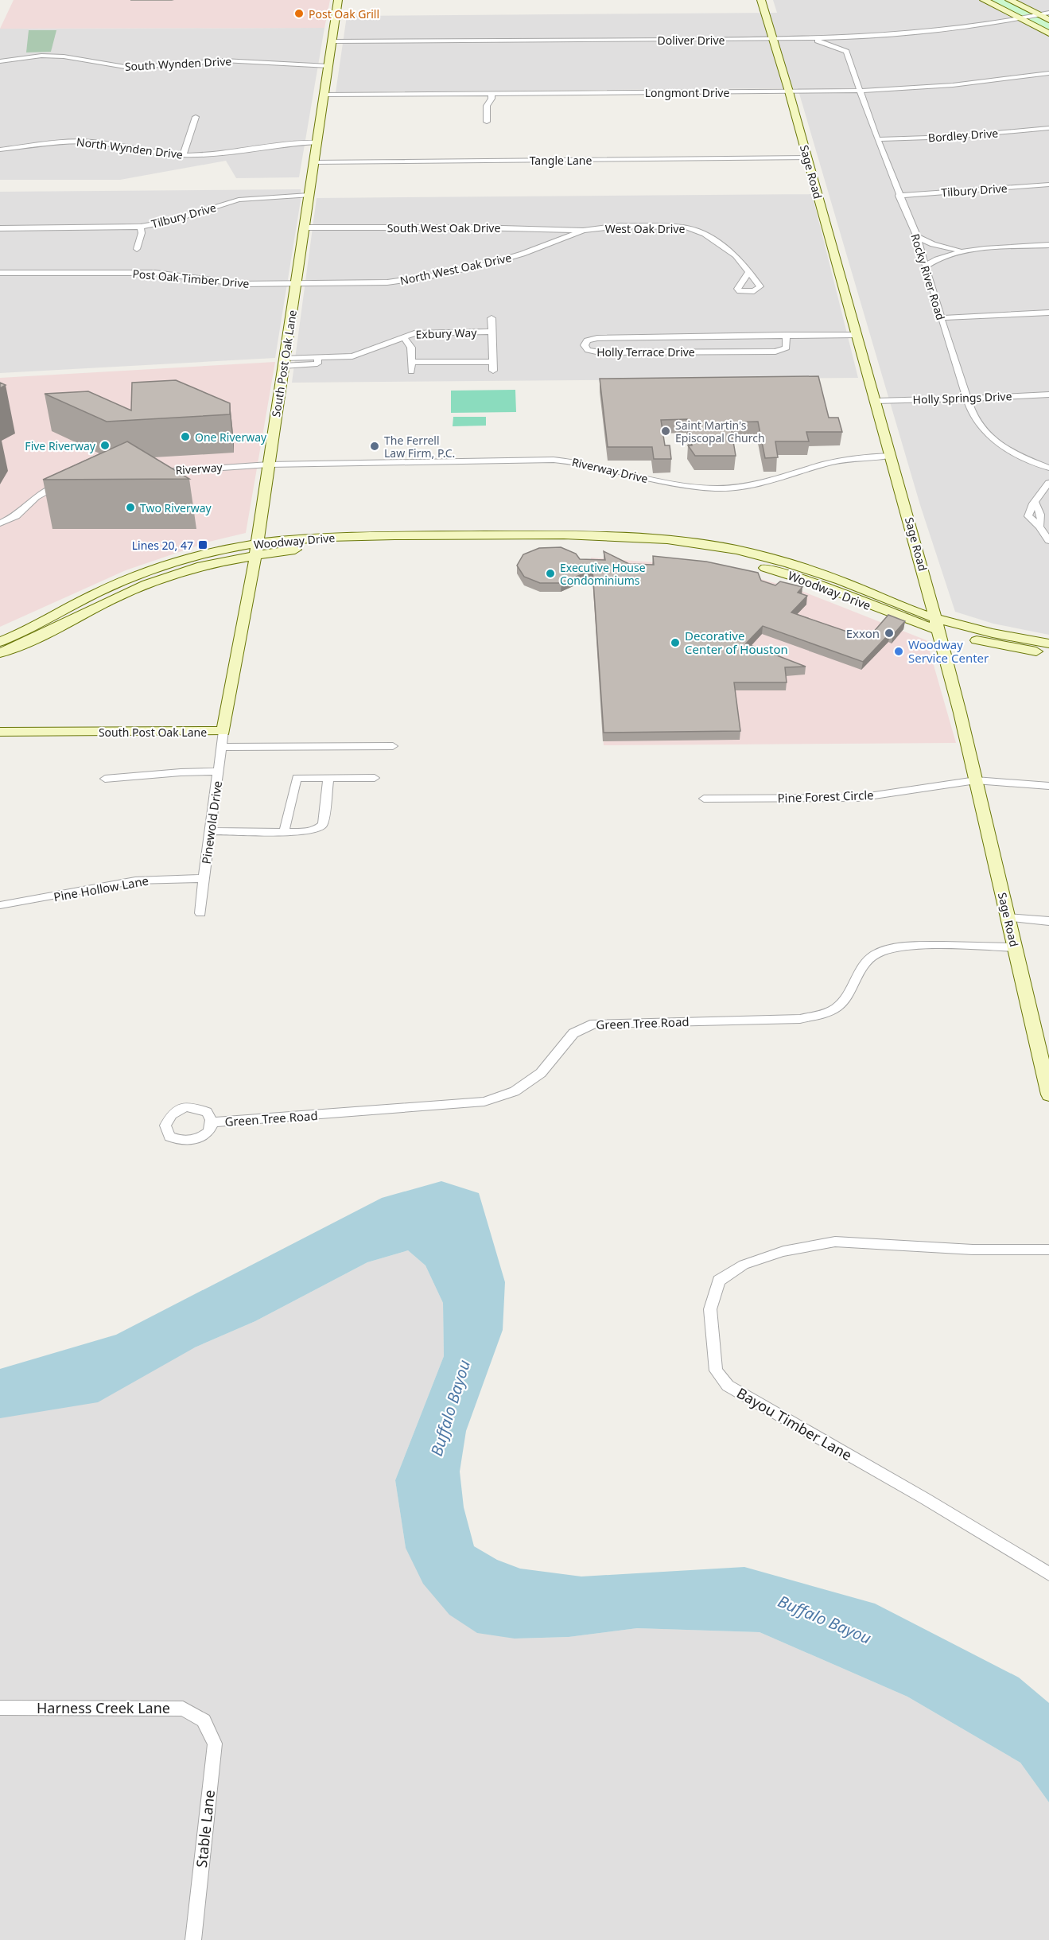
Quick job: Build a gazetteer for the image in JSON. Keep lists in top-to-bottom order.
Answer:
{
  "streets": {
    "main road": ["Sage Road", "South Post Oak Lane", "Woodway Drive"],
    "street": [
      "Doliver Drive",
      "South Wynden Drive",
      "Longmont Drive",
      "Bordley Drive",
      "North Wynden Drive",
      "Tangle Lane",
      "Tilbury Drive",
      "South West Oak Drive",
      "West Oak Drive",
      "North West Oak Drive",
      "Rocky River Road",
      "Post Oak Timber Drive",
      "Exbury Way",
      "Holly Terrace Drive",
      "Holly Springs Drive",
      "Riverway",
      "Riverway Drive",
      "Pine Forest Circle",
      "Pinewold Drive",
      "Pine Hollow Lane",
      "Green Tree Road",
      "Bayou Timber Lane",
      "Harness Creek Lane",
      "Stable Lane"
    ]
  },
  "crossings": [
    ["Doliver Drive", "Sage Road"],
    ["Doliver Drive", "Rocky River Road"],
    ["Doliver Drive", "South Post Oak Lane"],
    ["South Wynden Drive", "South Post Oak Lane"],
    ["Longmont Drive", "Sage Road"],
    ["Longmont Drive", "Rocky River Road"],
    ["Longmont Drive", "South Post Oak Lane"],
    ["Bordley Drive", "Rocky River Road"],
    ["North Wynden Drive", "South Post Oak Lane"],
    ["Tangle Lane", "Sage Road"],
    ["Tangle Lane", "South Post Oak Lane"],
    ["Sage Road", "Holly Terrace Drive"],
    ["Sage Road", "Holly Springs Drive"],
    ["Sage Road", "Riverway Drive"],
    ["Sage Road", "Woodway Drive"],
    ["Sage Road", "Pine Forest Circle"],
    ["Sage Road", "Green Tree Road"],
    ["Tilbury Drive", "Rocky River Road"],
    ["Tilbury Drive", "South Post Oak Lane"],
    ["South West Oak Drive", "West Oak Drive"],
    ["South West Oak Drive", "North West Oak Drive"],
    ["South West Oak Drive", "South Post Oak Lane"],
    ["West Oak Drive", "North West Oak Drive"],
    ["North West Oak Drive", "Post Oak Timber Drive"],
    ["North West Oak Drive", "South Post Oak Lane"],
    ["Rocky River Road", "Holly Springs Drive"],
    ["Post Oak Timber Drive", "South Post Oak Lane"],
    ["Exbury Way", "South Post Oak Lane"],
    ["South Post Oak Lane", "Riverway"],
    ["South Post Oak Lane", "Riverway Drive"],
    ["South Post Oak Lane", "Woodway Drive"],
    ["South Post Oak Lane", "Pinewold Drive"],
    ["Riverway", "Riverway Drive"],
    ["Pinewold Drive", "Pine Hollow Lane"],
    ["Harness Creek Lane", "Stable Lane"]
  ],
  "water": ["Buffalo Bayou"],
  "places": {
    "other": [
      "Post Oak Grill",
      "Saint Martin's Episcopal Church",
      "One Riverway",
      "Five Riverway",
      "The Ferrell Law Firm, P.C.",
      "Two Riverway",
      "Executive House Condominiums",
      "Exxon",
      "Decorative Center of Houston",
      "Woodway Service Center"
    ],
    "transit": ["Lines 20, 47"]
  }
}
